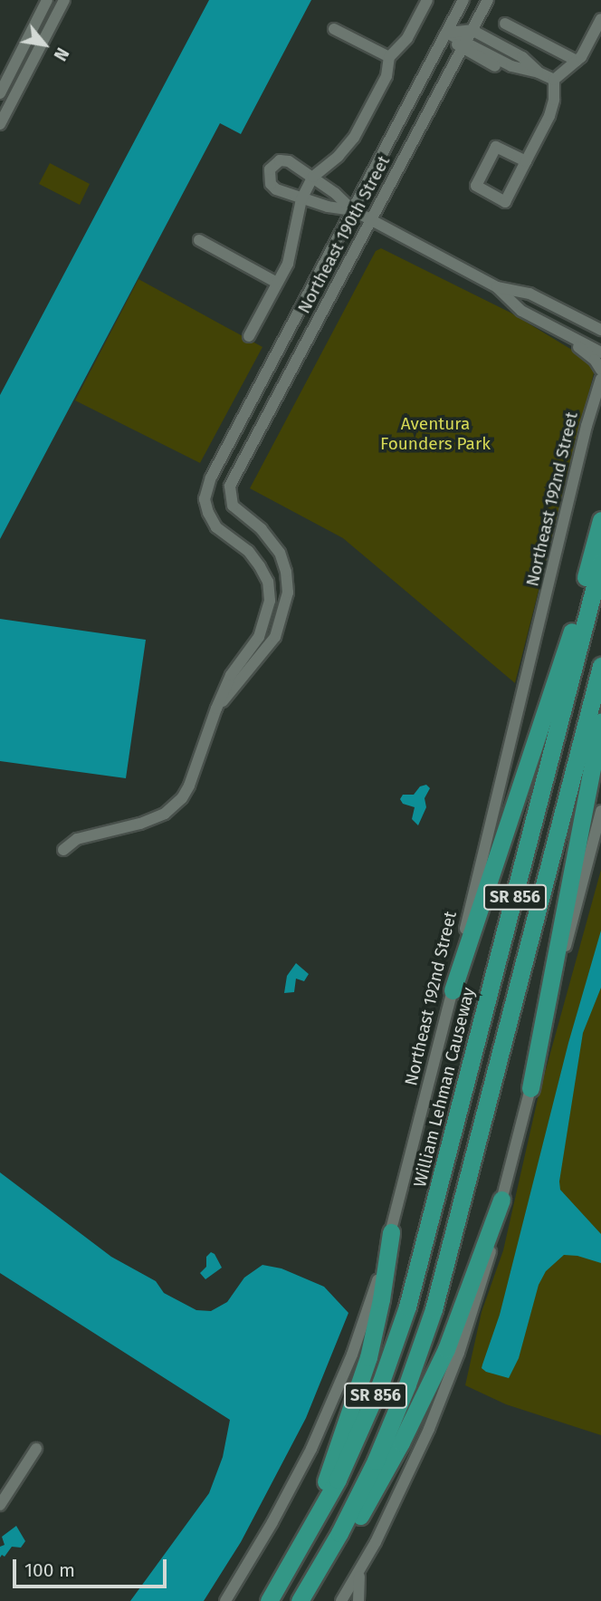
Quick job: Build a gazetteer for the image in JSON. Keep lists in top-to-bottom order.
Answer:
{
  "streets": {
    "highway": ["SR 856", "William Lehman Causeway"],
    "street": ["Northeast 190th Street", "Northeast 192nd Street"]
  },
  "parks": ["Aventura Founders Park"],
  "scale_bar": "100 m",
  "north": "bottom right"
}
